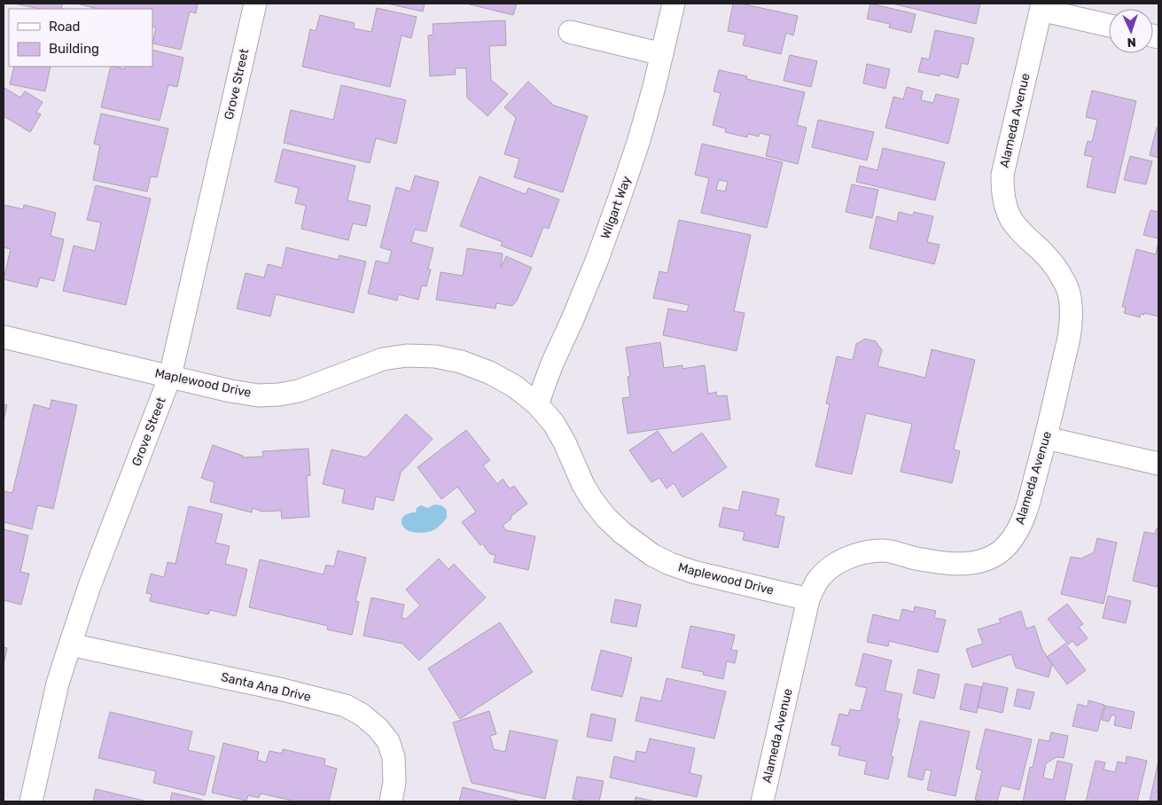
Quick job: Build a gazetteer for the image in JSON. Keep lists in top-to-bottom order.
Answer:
{
  "streets": {
    "street": [
      "Grove Street",
      "Alameda Avenue",
      "Wilgart Way",
      "Maplewood Drive",
      "Santa Ana Drive"
    ]
  },
  "crossings": [
    ["Grove Street", "Maplewood Drive"],
    ["Grove Street", "Santa Ana Drive"],
    ["Alameda Avenue", "Maplewood Drive"],
    ["Wilgart Way", "Maplewood Drive"]
  ],
  "legend": ["Road", "Building"],
  "north": "bottom"
}
